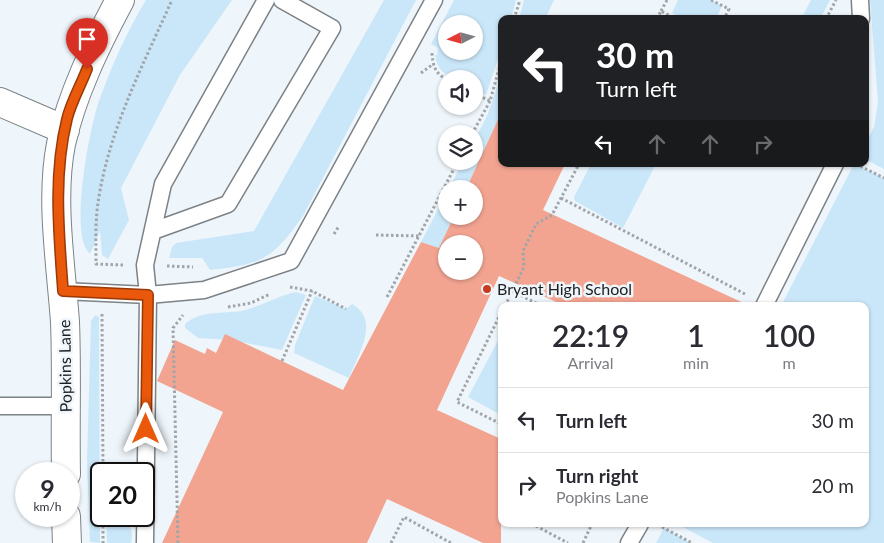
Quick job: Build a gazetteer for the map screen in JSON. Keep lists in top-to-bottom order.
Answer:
{
  "streets": {
    "street": ["Popkins Lane"]
  },
  "places": ["Bryant High School"],
  "north": "left",
  "page": {
    "map_buttons": ["+", "−"],
    "turn": ["30 m", "Turn left"],
    "eta": [
      "22:19",
      "Arrival",
      "1",
      "min",
      "100",
      "m"
    ],
    "list": [
      {
        "name": "Turn left",
        "value": "30 m"
      },
      {
        "name": "Turn right",
        "note": "Popkins Lane",
        "value": "20 m"
      }
    ],
    "speed": "9 km/h",
    "limit": "20"
  }
}
